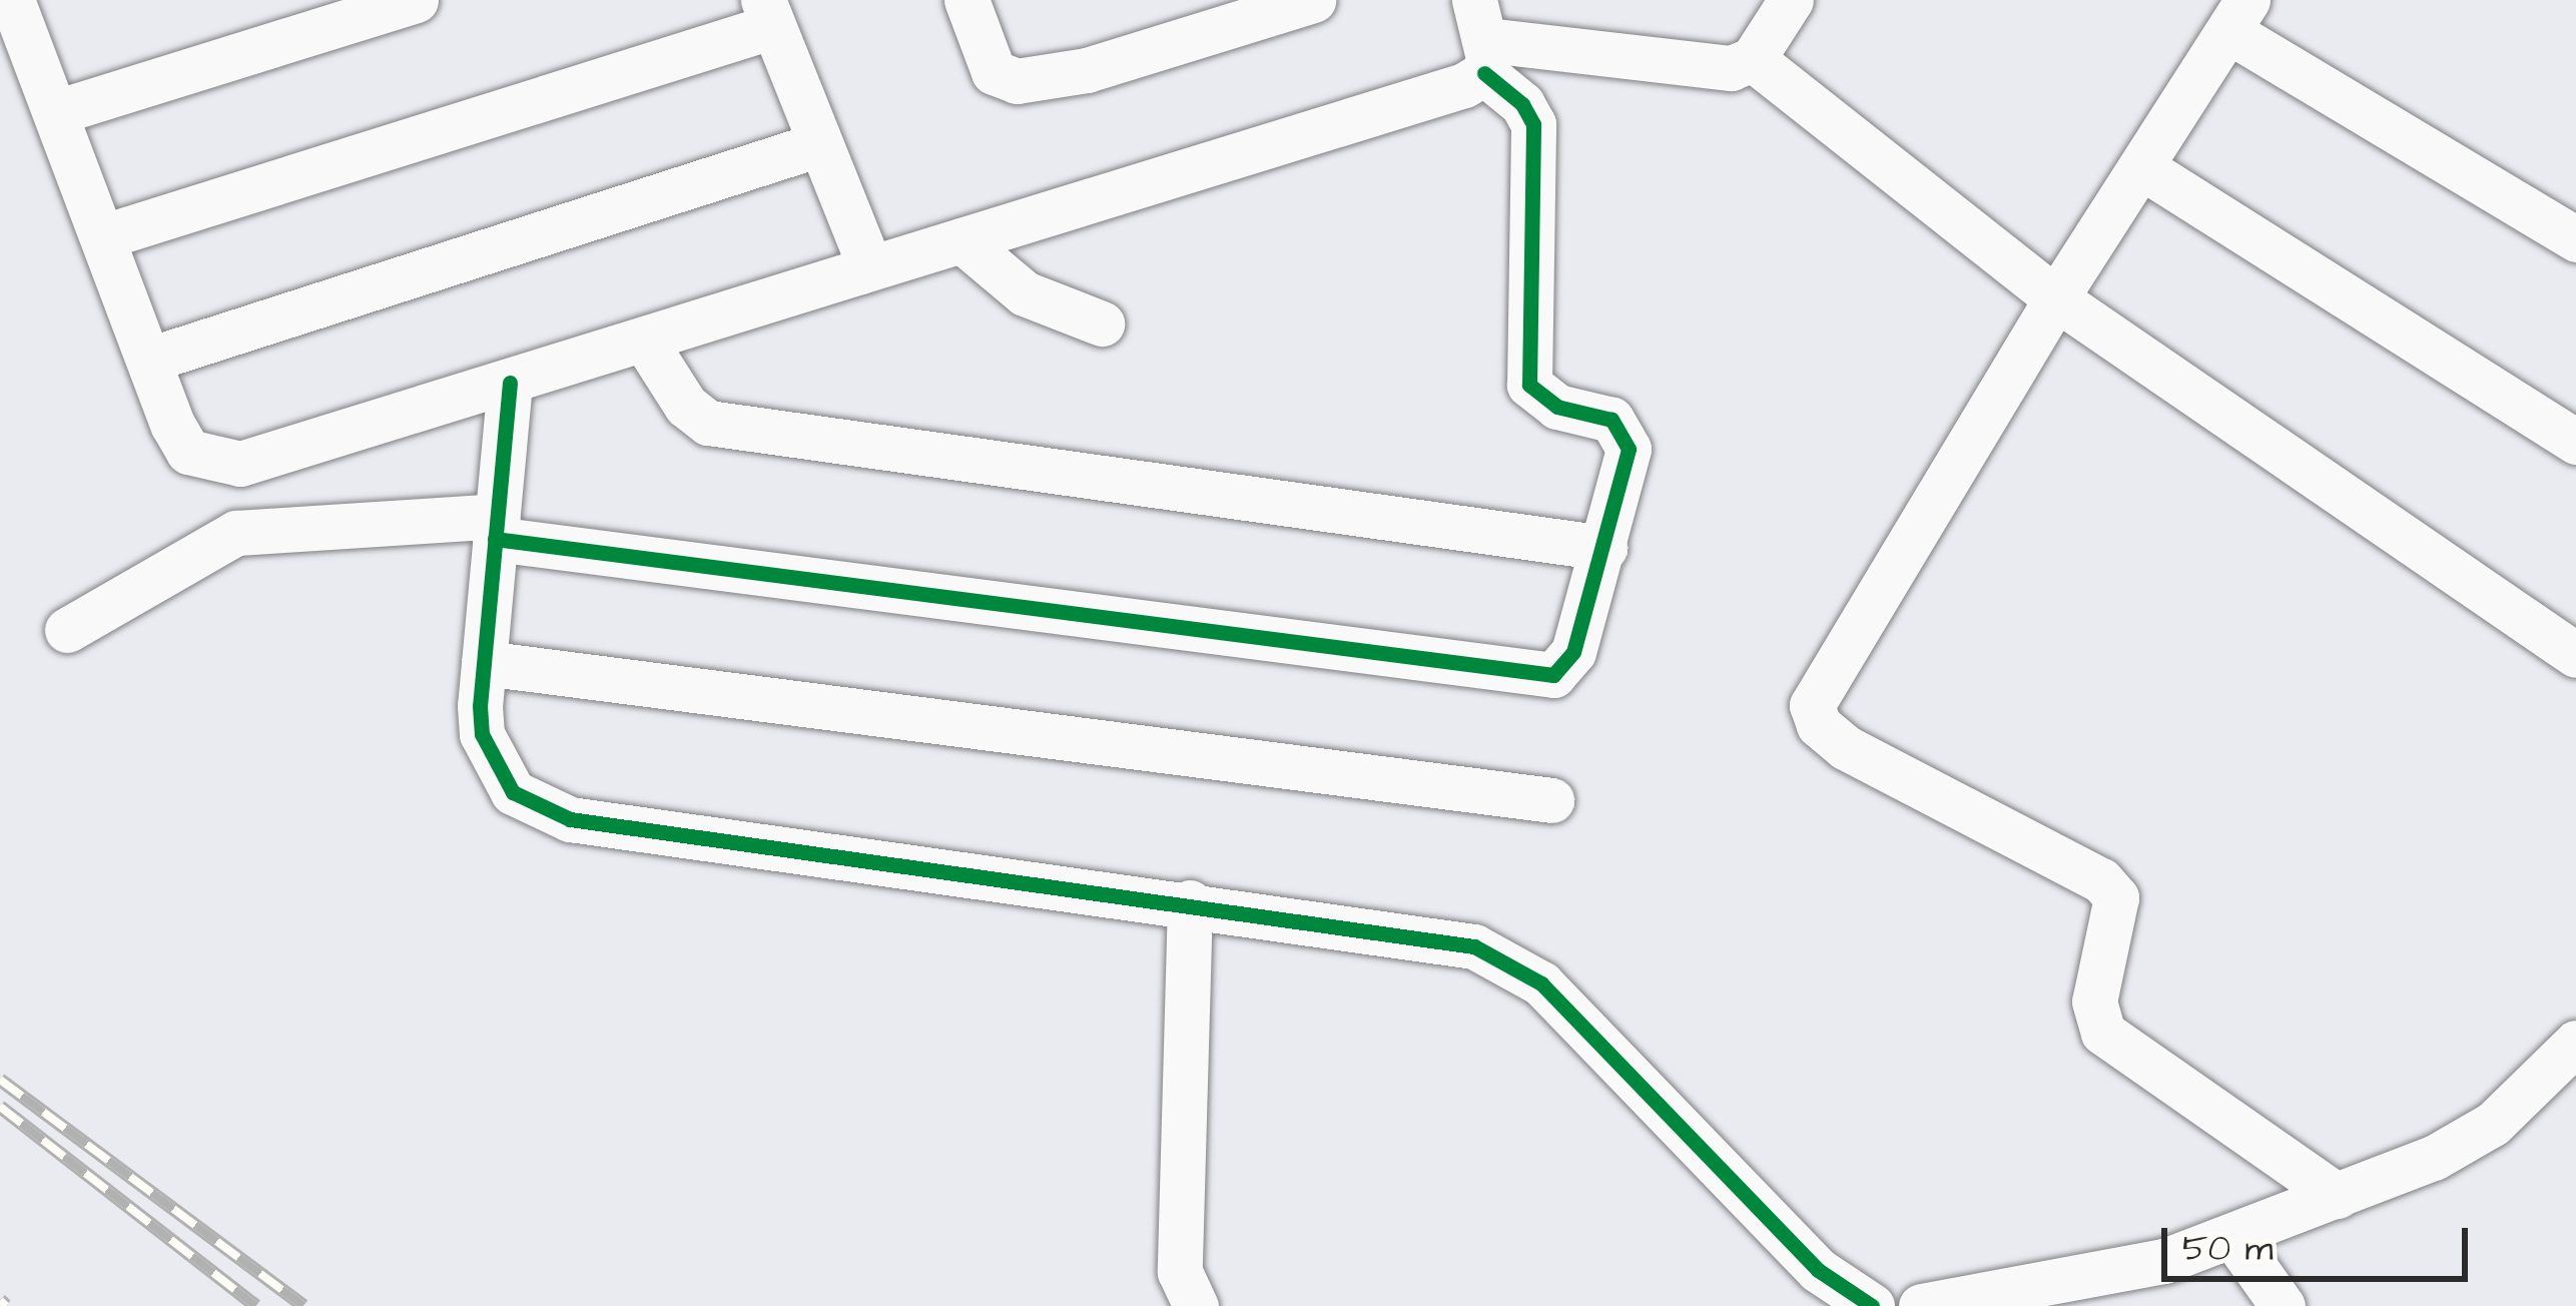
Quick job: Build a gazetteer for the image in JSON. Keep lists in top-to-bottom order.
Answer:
{
  "scale_bar": "50 m"
}
